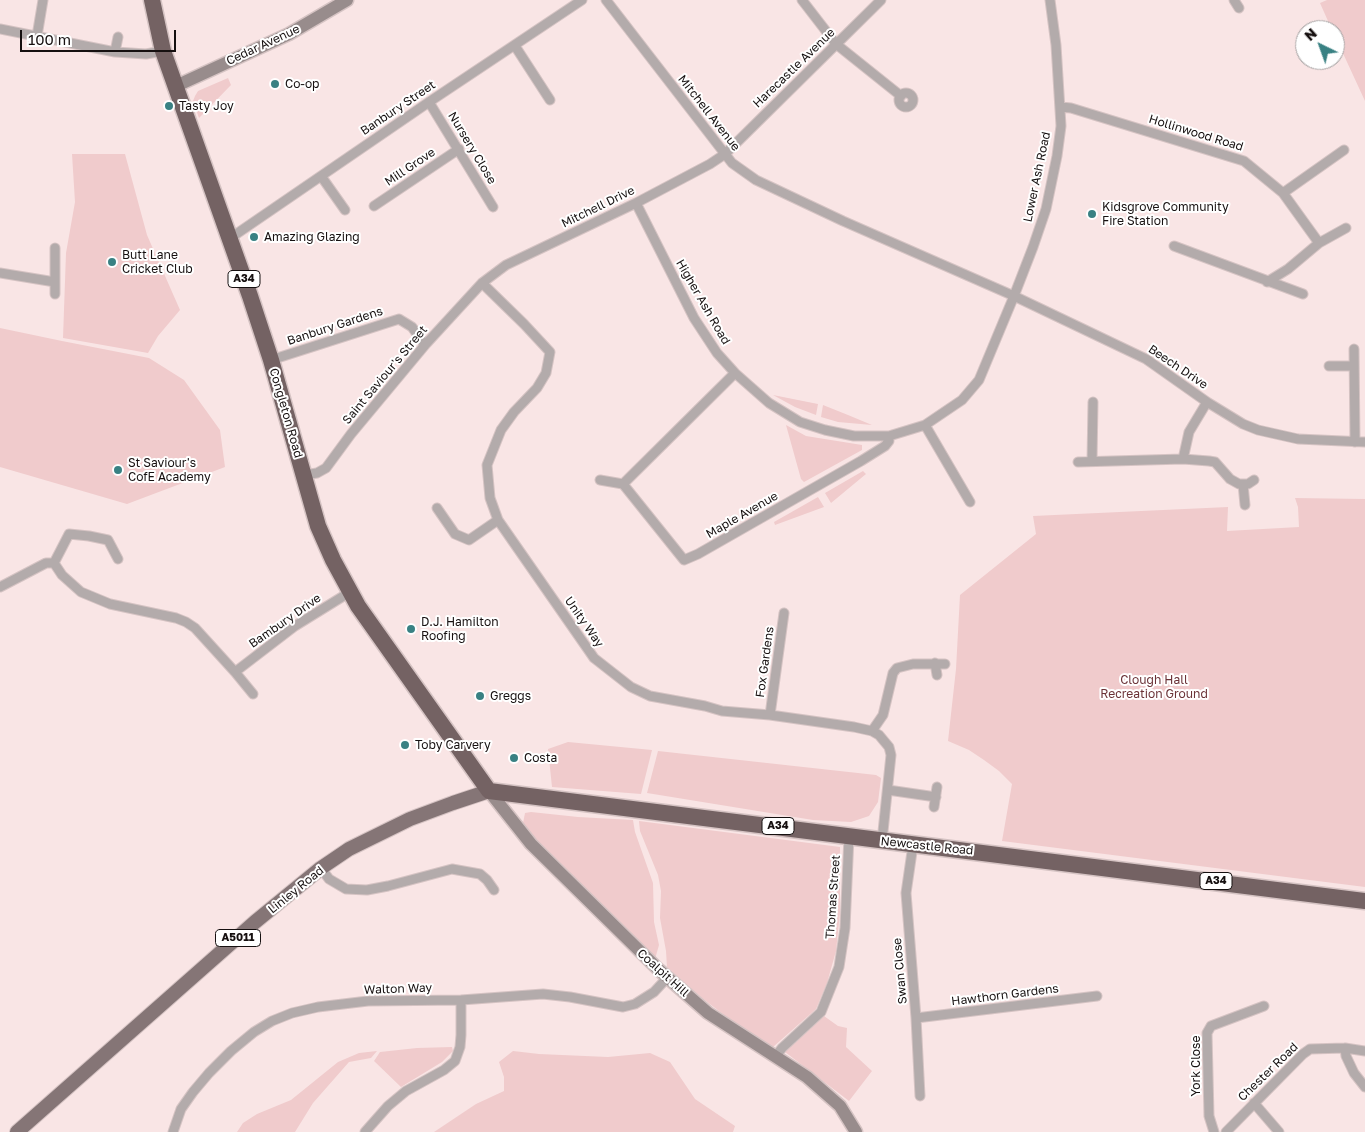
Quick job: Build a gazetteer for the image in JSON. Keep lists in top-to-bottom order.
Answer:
{
  "streets": {
    "highway": ["A34", "Congleton Road", "Newcastle Road"],
    "main road": ["Linley Road", "A5011"],
    "street": [
      "Cedar Avenue",
      "Harecastle Avenue",
      "Banbury Street",
      "Mitchell Avenue",
      "Hollinwood Road",
      "Nursery Close",
      "Mill Grove",
      "Lower Ash Road",
      "Mitchell Drive",
      "Higher Ash Road",
      "Banbury Gardens",
      "Beech Drive",
      "Saint Saviour's Street",
      "Maple Avenue",
      "Bambury Drive",
      "Unity Way",
      "Fox Gardens",
      "Thomas Street",
      "Swan Close",
      "Coalpit Hill",
      "Walton Way",
      "Hawthorn Gardens",
      "York Close",
      "Chester Road"
    ]
  },
  "crossings": [
    ["Cedar Avenue", "Congleton Road"],
    ["Harecastle Avenue", "Mitchell Avenue"],
    ["Harecastle Avenue", "Mitchell Drive"],
    ["Banbury Street", "Nursery Close"],
    ["Banbury Street", "Congleton Road"],
    ["Mitchell Avenue", "Mitchell Drive"],
    ["Mitchell Avenue", "Beech Drive"],
    ["Hollinwood Road", "Lower Ash Road"],
    ["Nursery Close", "Mill Grove"],
    ["Lower Ash Road", "Higher Ash Road"],
    ["Lower Ash Road", "Beech Drive"],
    ["Mitchell Drive", "Higher Ash Road"],
    ["Mitchell Drive", "Saint Saviour's Street"],
    ["Mitchell Drive", "Unity Way"],
    ["Higher Ash Road", "Beech Drive"],
    ["Higher Ash Road", "Maple Avenue"],
    ["Banbury Gardens", "Saint Saviour's Street"],
    ["Banbury Gardens", "Congleton Road"],
    ["Saint Saviour's Street", "Congleton Road"],
    ["Saint Saviour's Street", "Unity Way"],
    ["Congleton Road", "Bambury Drive"],
    ["Congleton Road", "Newcastle Road"],
    ["Congleton Road", "Linley Road"],
    ["Congleton Road", "Coalpit Hill"],
    ["Unity Way", "Fox Gardens"],
    ["Newcastle Road", "Linley Road"],
    ["Newcastle Road", "Thomas Street"],
    ["Newcastle Road", "Swan Close"],
    ["Newcastle Road", "Coalpit Hill"],
    ["Linley Road", "Coalpit Hill"],
    ["Thomas Street", "Coalpit Hill"],
    ["Swan Close", "Hawthorn Gardens"],
    ["Coalpit Hill", "Walton Way"]
  ],
  "parks": ["Clough Hall Recreation Ground"],
  "places": [
    "Co-op",
    "Tasty Joy",
    "Kidsgrove Community Fire Station",
    "Amazing Glazing",
    "Butt Lane Cricket Club",
    "St Saviour's CofE Academy",
    "D.J. Hamilton Roofing",
    "Greggs",
    "Toby Carvery",
    "Costa"
  ],
  "scale_bar": "100 m",
  "north": "top left"
}
